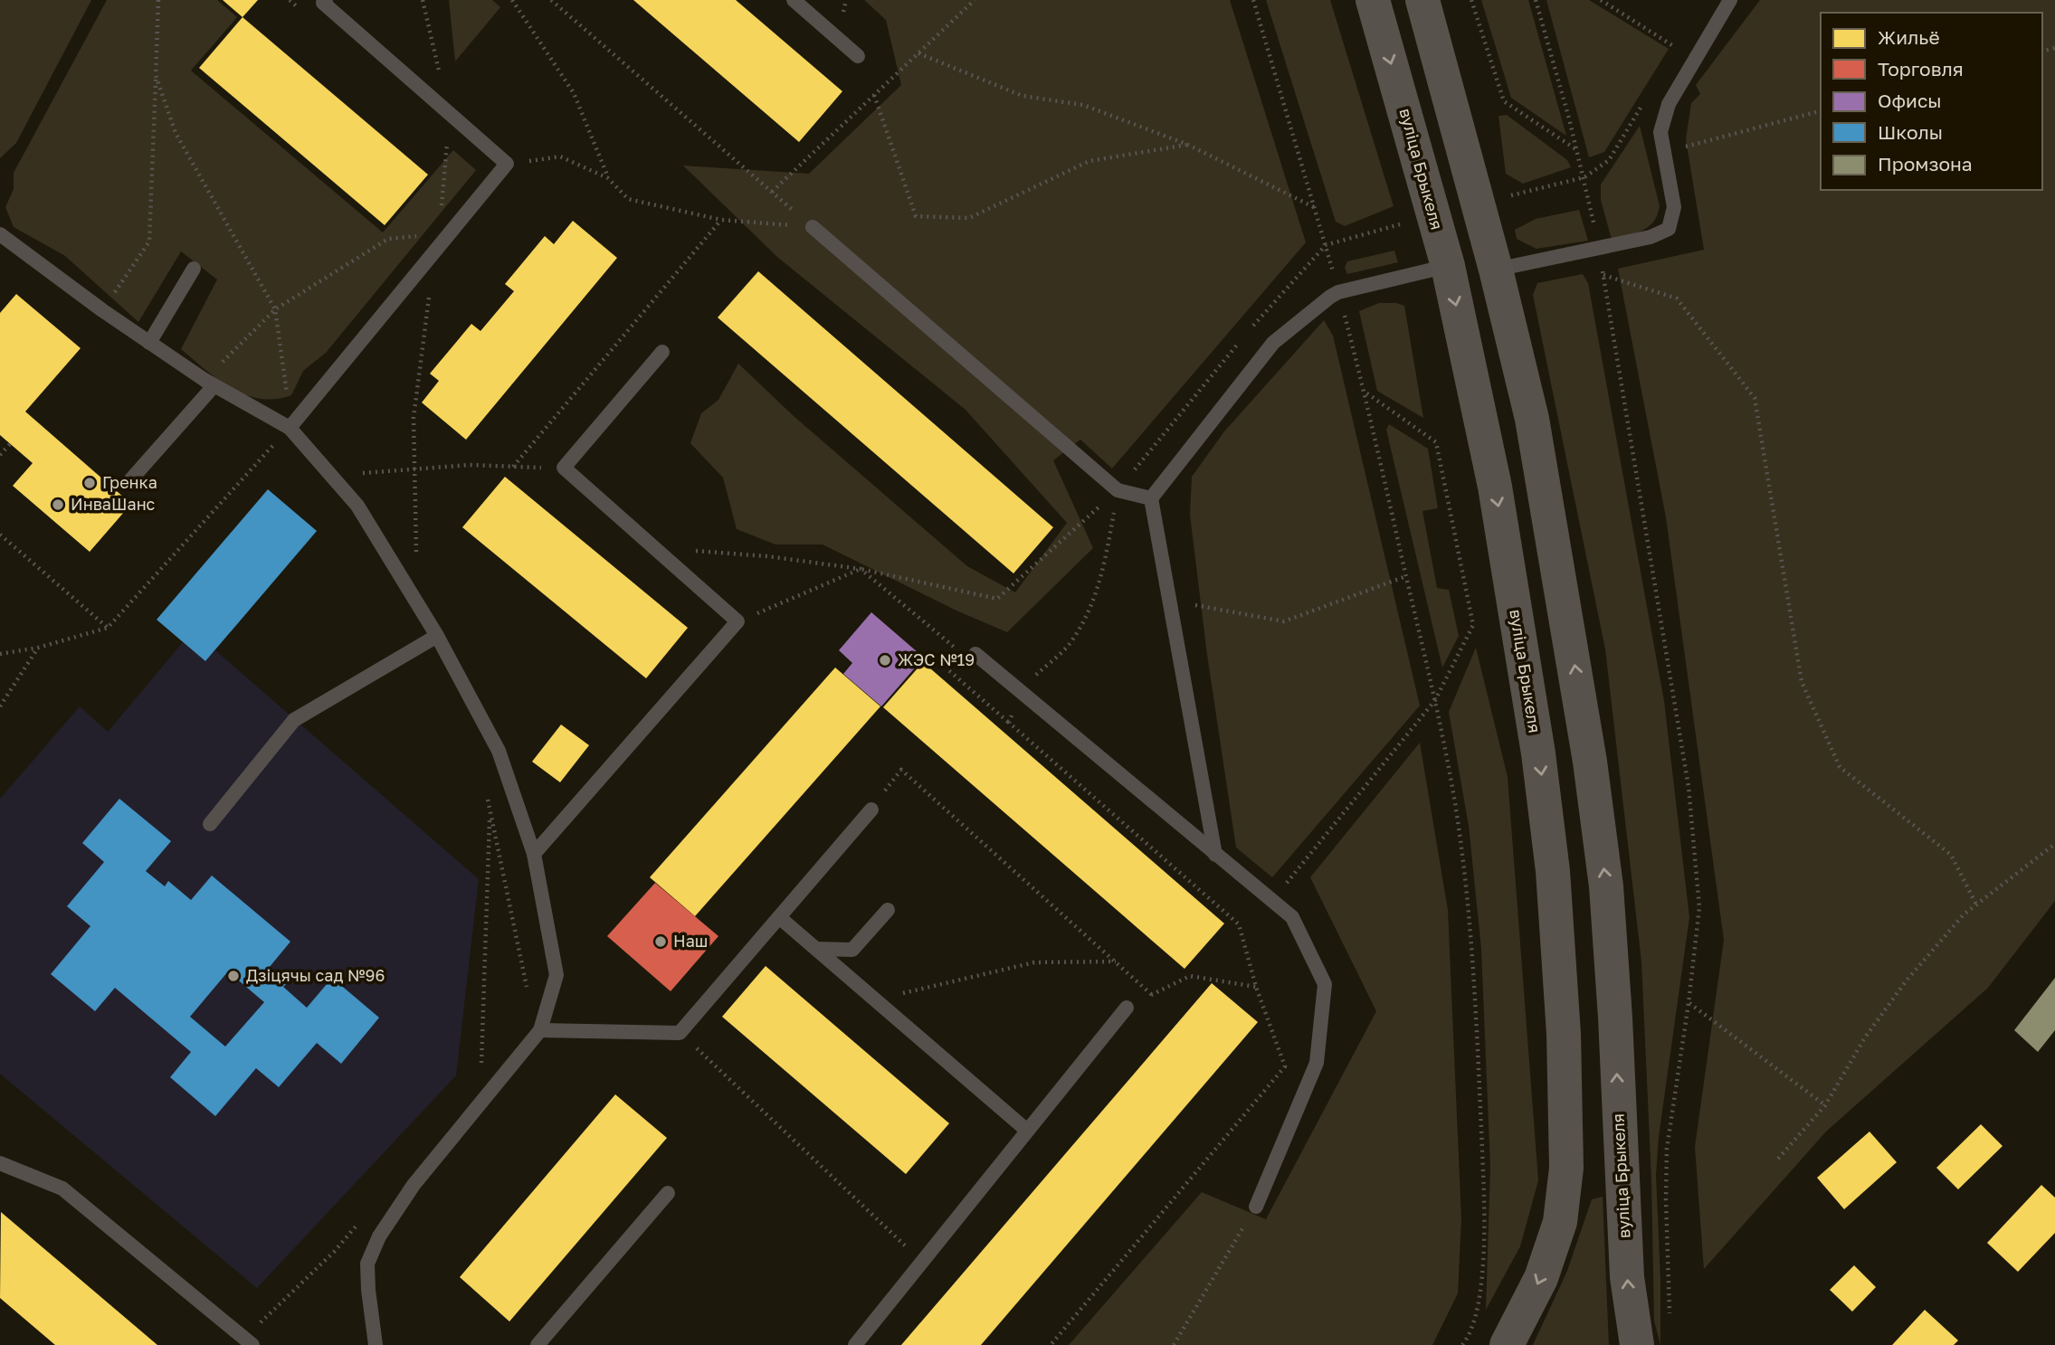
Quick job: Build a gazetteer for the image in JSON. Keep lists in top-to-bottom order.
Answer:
{
  "streets": {
    "main road": ["вуліца Брыкеля"]
  },
  "places": [
    "Гренка",
    "ИнваШанс",
    "ЖЭС №19",
    "Наш",
    "Дзіцячы сад №96"
  ],
  "legend": [
    "Жильё",
    "Торговля",
    "Офисы",
    "Школы",
    "Промзона"
  ]
}
